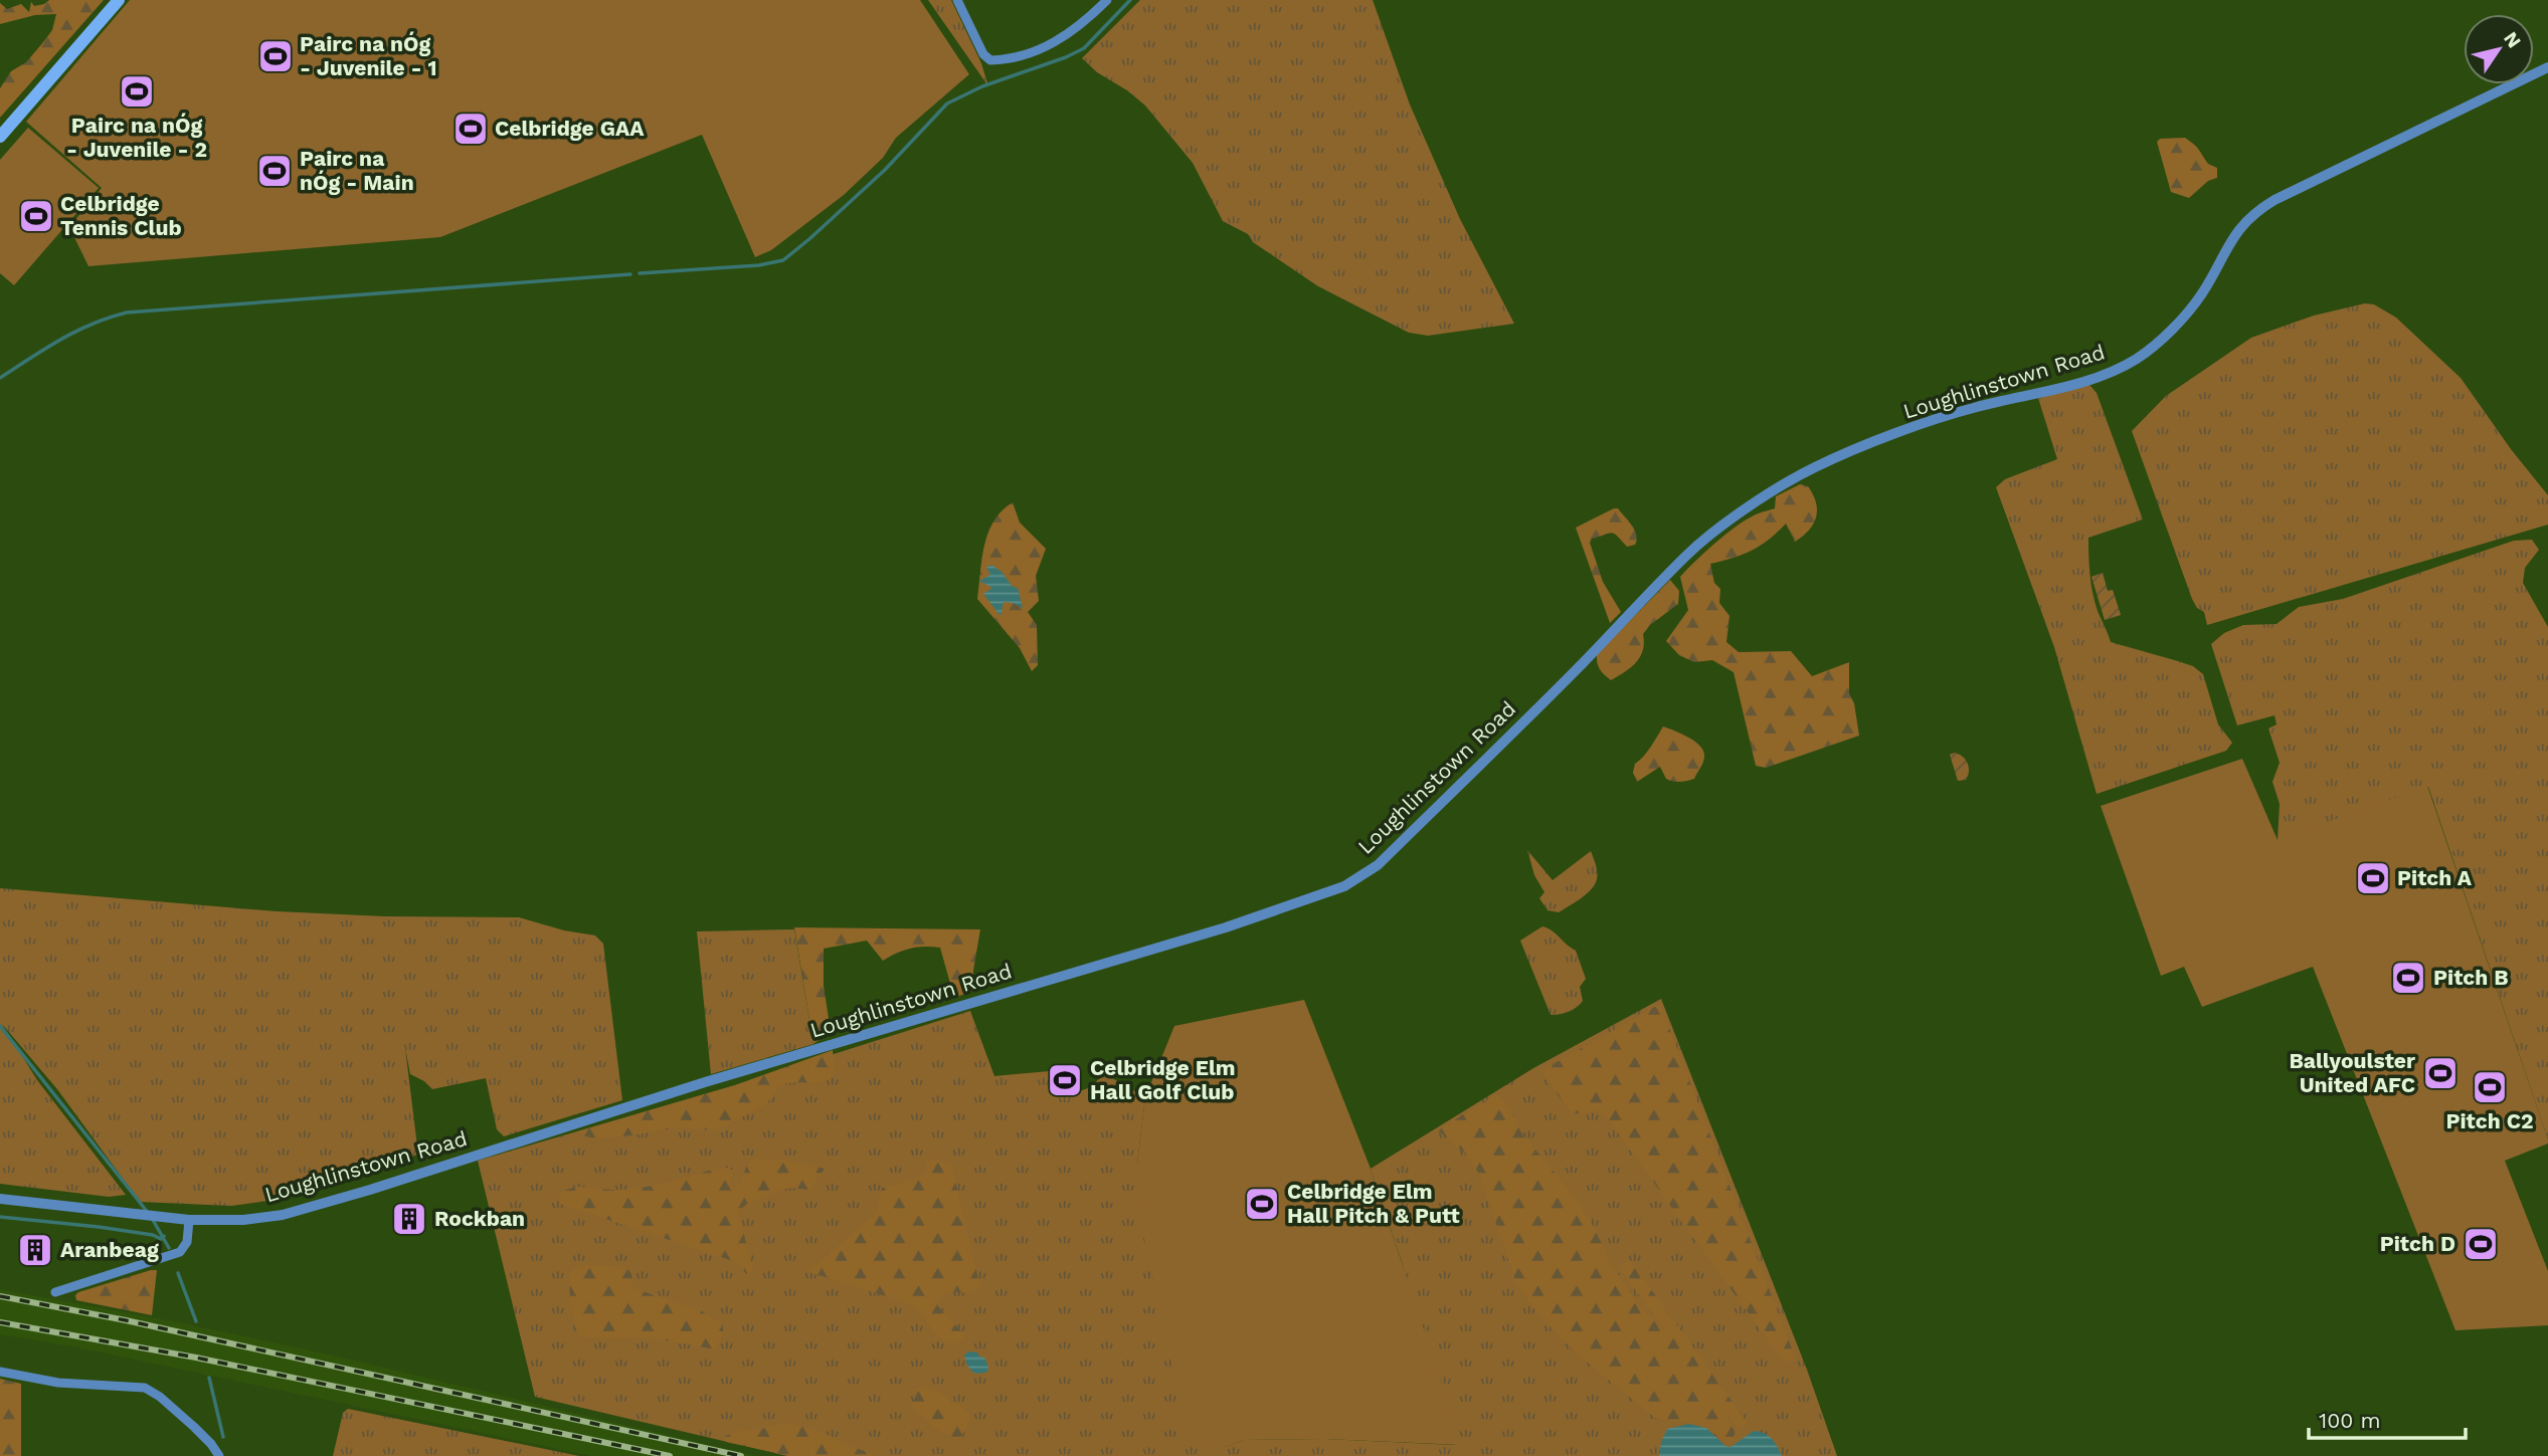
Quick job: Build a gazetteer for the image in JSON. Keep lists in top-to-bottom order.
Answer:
{
  "streets": {
    "street": ["Loughlinstown Road"]
  },
  "places": {
    "sports": [
      "Pairc na nÓg - Juvenile - 1",
      "Pairc na nÓg - Juvenile - 2",
      "Celbridge GAA",
      "Pairc na nÓg - Main",
      "Celbridge Tennis Club",
      "Pitch A",
      "Pitch B",
      "Ballyoulster United AFC",
      "Celbridge Elm Hall Golf Club",
      "Pitch C2",
      "Celbridge Elm Hall Pitch & Putt",
      "Pitch D"
    ],
    "building": ["Rockban", "Aranbeag"]
  },
  "scale_bar": "100 m",
  "north": "top right"
}
